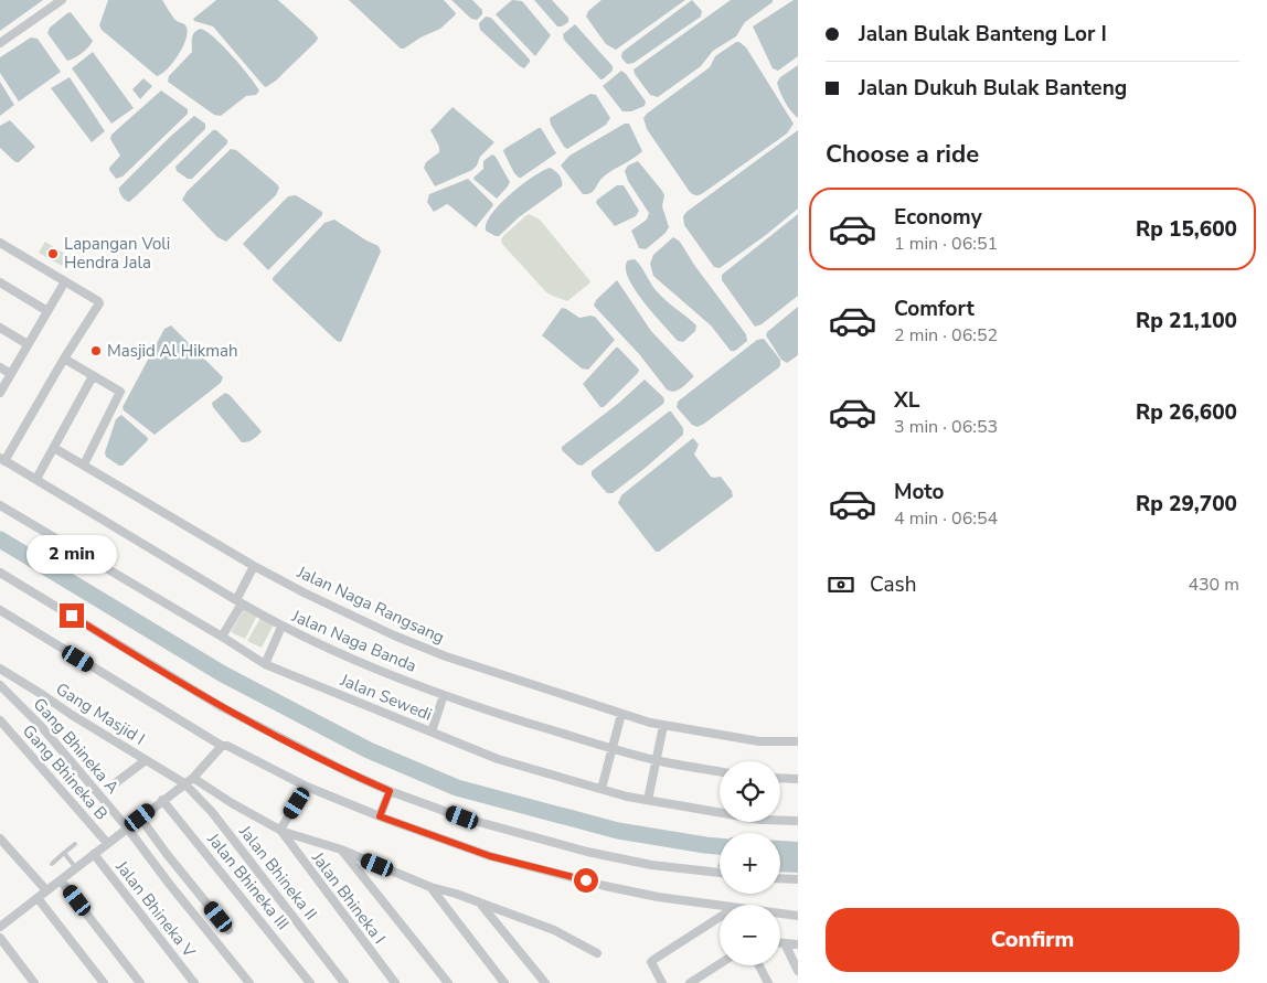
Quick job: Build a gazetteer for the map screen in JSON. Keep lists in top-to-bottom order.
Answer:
{
  "streets": {
    "street": [
      "Jalan Naga Rangsang",
      "Jalan Naga Banda",
      "Jalan Sewedi",
      "Gang Masjid I",
      "Gang Bhineka A",
      "Gang Bhineka B",
      "Jalan Bhineka II",
      "Jalan Bhineka III",
      "Jalan Bhineka I",
      "Jalan Bhineka V"
    ]
  },
  "crossings": [
    ["Gang Masjid I", "Jalan Bhineka II"]
  ],
  "places": ["Lapangan Voli Hendra Jala", "Masjid Al Hikmah"],
  "page": {
    "banner": ["Jalan Bulak Banteng Lor I", "Jalan Dukuh Bulak Banteng"],
    "heading": "Choose a ride",
    "list": [
      {
        "name": "Economy",
        "note": "1 min · 06:51",
        "value": "Rp 15,600"
      },
      {
        "name": "Comfort",
        "note": "2 min · 06:52",
        "value": "Rp 21,100"
      },
      {
        "name": "XL",
        "note": "3 min · 06:53",
        "value": "Rp 26,600"
      },
      {
        "name": "Moto",
        "note": "4 min · 06:54",
        "value": "Rp 29,700"
      }
    ],
    "bubble": "2 min",
    "pay": ["Cash", "430 m"],
    "map_buttons": ["+", "−"],
    "buttons": "Confirm"
  }
}
